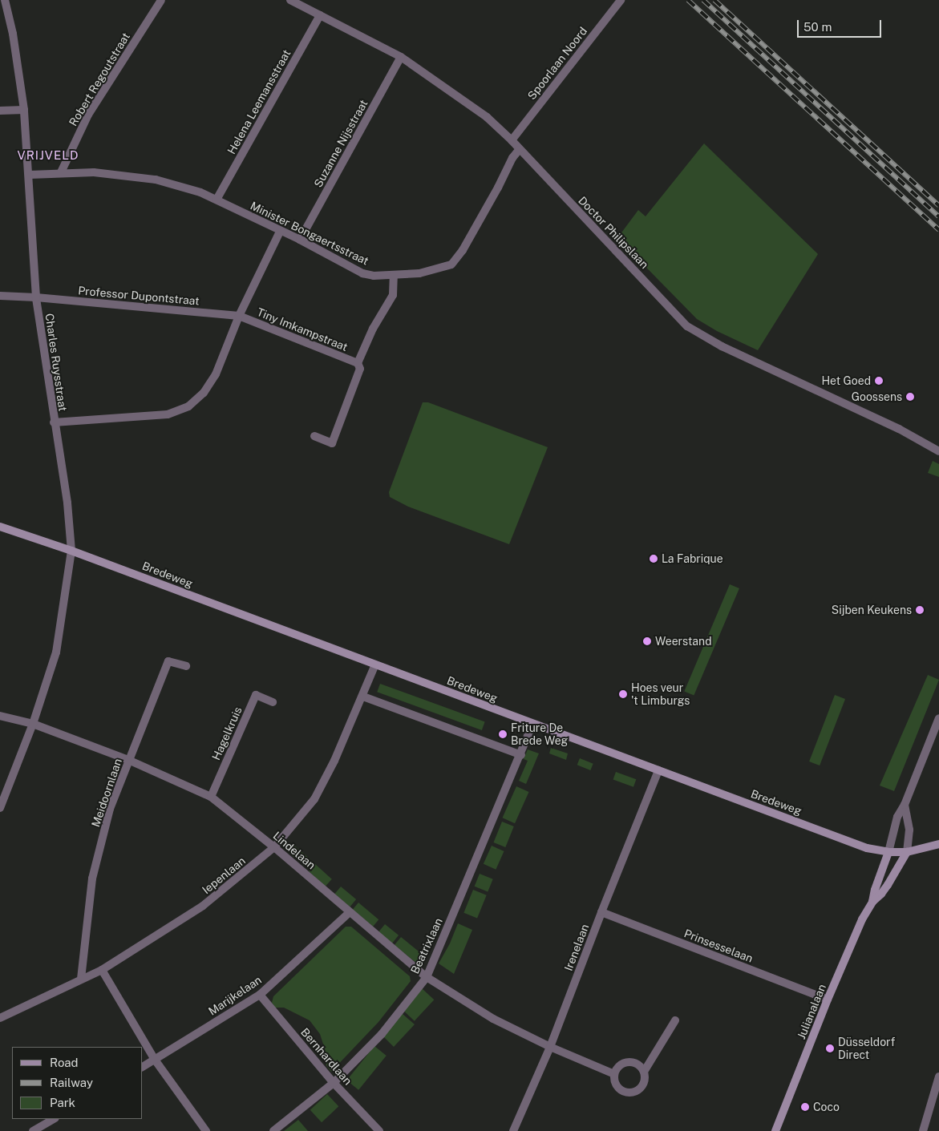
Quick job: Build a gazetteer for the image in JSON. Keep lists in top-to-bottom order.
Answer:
{
  "streets": {
    "street": [
      "Spoorlaan Noord",
      "Robert Regoutstraat",
      "Helena Leemansstraat",
      "Suzanne Nijsstraat",
      "Doctor Philipslaan",
      "Minister Bongaertsstraat",
      "Professor Dupontstraat",
      "Tiny Imkampstraat",
      "Charles Ruysstraat",
      "Bredeweg",
      "Hagelkruis",
      "Meidoornlaan",
      "Lindelaan",
      "Iepenlaan",
      "Beatrixlaan",
      "Prinsesselaan",
      "Irenelaan",
      "Marijkelaan",
      "Julianalaan",
      "Bernhardlaan"
    ]
  },
  "crossings": [
    ["Spoorlaan Noord", "Doctor Philipslaan"],
    ["Robert Regoutstraat", "Minister Bongaertsstraat"],
    ["Helena Leemansstraat", "Doctor Philipslaan"],
    ["Helena Leemansstraat", "Minister Bongaertsstraat"],
    ["Suzanne Nijsstraat", "Doctor Philipslaan"],
    ["Suzanne Nijsstraat", "Minister Bongaertsstraat"],
    ["Doctor Philipslaan", "Minister Bongaertsstraat"],
    ["Minister Bongaertsstraat", "Charles Ruysstraat"],
    ["Professor Dupontstraat", "Tiny Imkampstraat"],
    ["Professor Dupontstraat", "Charles Ruysstraat"],
    ["Charles Ruysstraat", "Bredeweg"],
    ["Charles Ruysstraat", "Lindelaan"],
    ["Bredeweg", "Iepenlaan"],
    ["Bredeweg", "Beatrixlaan"],
    ["Bredeweg", "Irenelaan"],
    ["Bredeweg", "Julianalaan"],
    ["Hagelkruis", "Lindelaan"],
    ["Meidoornlaan", "Lindelaan"],
    ["Meidoornlaan", "Iepenlaan"],
    ["Lindelaan", "Iepenlaan"],
    ["Lindelaan", "Beatrixlaan"],
    ["Lindelaan", "Irenelaan"],
    ["Lindelaan", "Marijkelaan"],
    ["Beatrixlaan", "Bernhardlaan"],
    ["Prinsesselaan", "Irenelaan"],
    ["Prinsesselaan", "Julianalaan"],
    ["Marijkelaan", "Bernhardlaan"]
  ],
  "districts": ["VRIJVELD"],
  "places": [
    "Het Goed",
    "Goossens",
    "La Fabrique",
    "Sijben Keukens",
    "Weerstand",
    "Hoes veur 't Limburgs",
    "Friture De Brede Weg",
    "Düsseldorf Direct",
    "Coco"
  ],
  "legend": ["Road", "Railway", "Park"],
  "scale_bar": "50 m"
}
